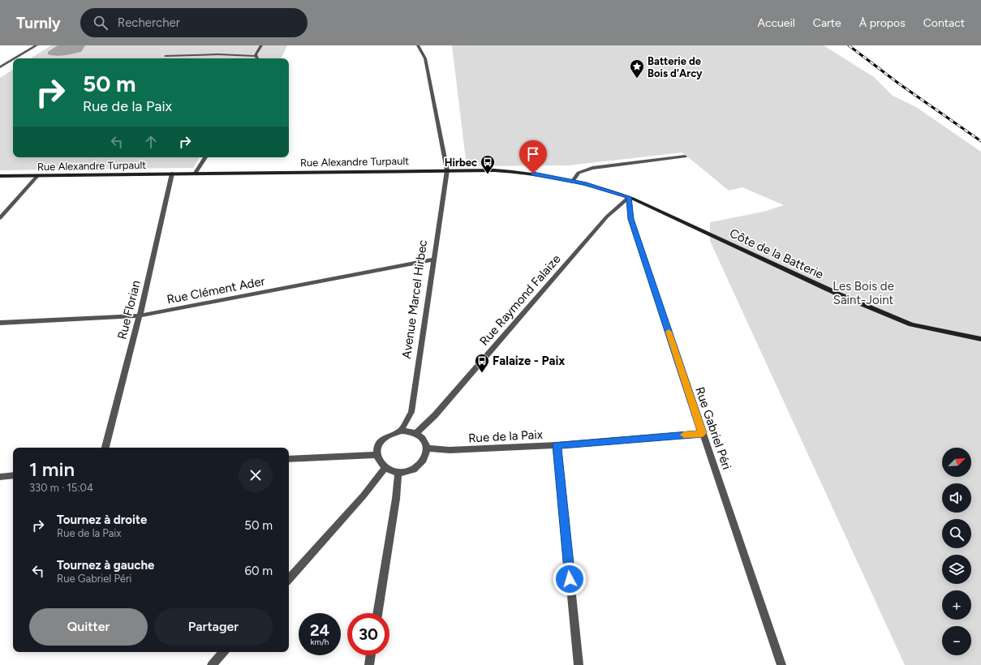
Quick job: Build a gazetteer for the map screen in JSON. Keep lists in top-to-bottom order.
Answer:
{
  "streets": {
    "main road": ["Rue Alexandre Turpault", "Côte de la Batterie"],
    "street": [
      "Rue Clément Ader",
      "Avenue Marcel Hirbec",
      "Rue Raymond Falaize",
      "Rue Florian",
      "Rue Gabriel Péri",
      "Rue de la Paix"
    ]
  },
  "crossings": [
    ["Rue Alexandre Turpault", "Côte de la Batterie"],
    ["Rue Alexandre Turpault", "Avenue Marcel Hirbec"],
    ["Rue Alexandre Turpault", "Rue Raymond Falaize"],
    ["Rue Alexandre Turpault", "Rue Florian"],
    ["Rue Alexandre Turpault", "Rue Gabriel Péri"],
    ["Rue Clément Ader", "Avenue Marcel Hirbec"],
    ["Rue Clément Ader", "Rue Florian"],
    ["Avenue Marcel Hirbec", "Rue Raymond Falaize"],
    ["Avenue Marcel Hirbec", "Rue de la Paix"],
    ["Rue Raymond Falaize", "Rue Gabriel Péri"],
    ["Rue Raymond Falaize", "Rue de la Paix"],
    ["Rue Gabriel Péri", "Rue de la Paix"]
  ],
  "parks": ["Les Bois de Saint-Joint"],
  "places": {
    "place": ["Batterie de Bois d'Arcy"],
    "bus stop": ["Hirbec", "Falaize - Paix"]
  },
  "north": "top right",
  "page": {
    "header": "Turnly",
    "search": "Rechercher",
    "nav": [
      "Accueil",
      "Carte",
      "À propos",
      "Contact"
    ],
    "turn": ["50 m", "Rue de la Paix"],
    "map_buttons": ["+", "−"],
    "heading": ["1 min", "330 m · 15:04"],
    "list": [
      {
        "name": "Tournez à droite",
        "note": "Rue de la Paix",
        "value": "50 m"
      },
      {
        "name": "Tournez à gauche",
        "note": "Rue Gabriel Péri",
        "value": "60 m"
      }
    ],
    "buttons": ["Quitter", "Partager"],
    "speed": "24 km/h",
    "limit": "30"
  }
}
